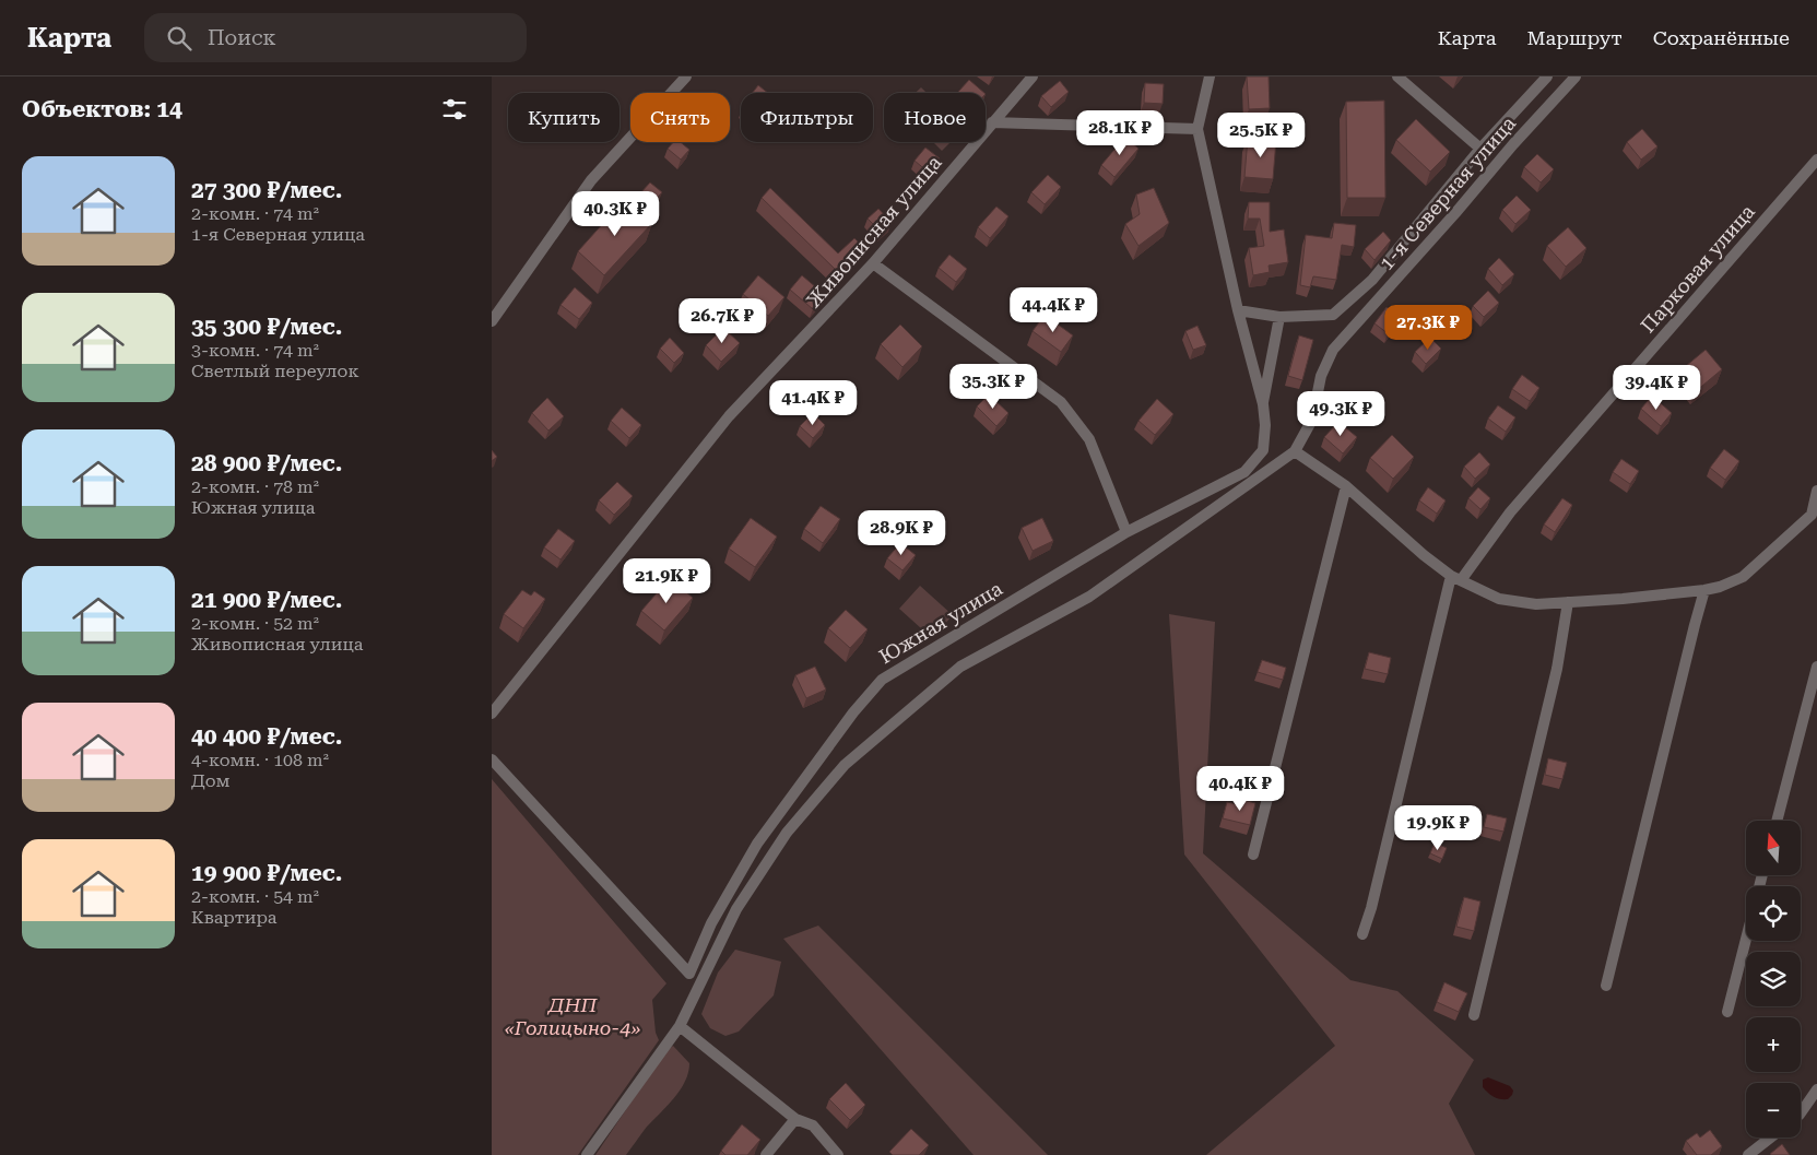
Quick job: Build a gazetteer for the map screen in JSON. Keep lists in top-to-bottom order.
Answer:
{
  "streets": {
    "street": [
      "1-я Северная улица",
      "Живописная улица",
      "Парковая улица",
      "Южная улица"
    ]
  },
  "parks": ["ДНП «Голицыно-4»"],
  "north": "top",
  "page": {
    "header": "Карта",
    "search": "Поиск",
    "nav": ["Карта", "Маршрут", "Сохранённые"],
    "heading": "Объектов: 14",
    "chip": [
      "Купить",
      "Снять",
      "Фильтры",
      "Новое"
    ],
    "price": [
      "28.1K ₽",
      "25.5K ₽",
      "40.3K ₽",
      "44.4K ₽",
      "26.7K ₽",
      "27.3K ₽",
      "35.3K ₽",
      "39.4K ₽",
      "41.4K ₽",
      "49.3K ₽",
      "28.9K ₽",
      "21.9K ₽",
      "40.4K ₽",
      "19.9K ₽"
    ],
    "list": [
      {
        "name": "27 300 ₽/мес.",
        "note": "2-комн. · 74 m² · 1-я Северная улица"
      },
      {
        "name": "35 300 ₽/мес.",
        "note": "3-комн. · 74 m² · Светлый переулок"
      },
      {
        "name": "28 900 ₽/мес.",
        "note": "2-комн. · 78 m² · Южная улица"
      },
      {
        "name": "21 900 ₽/мес.",
        "note": "2-комн. · 52 m² · Живописная улица"
      },
      {
        "name": "40 400 ₽/мес.",
        "note": "4-комн. · 108 m² · Дом"
      },
      {
        "name": "19 900 ₽/мес.",
        "note": "2-комн. · 54 m² · Квартира"
      }
    ],
    "map_buttons": ["+", "−"]
  }
}
